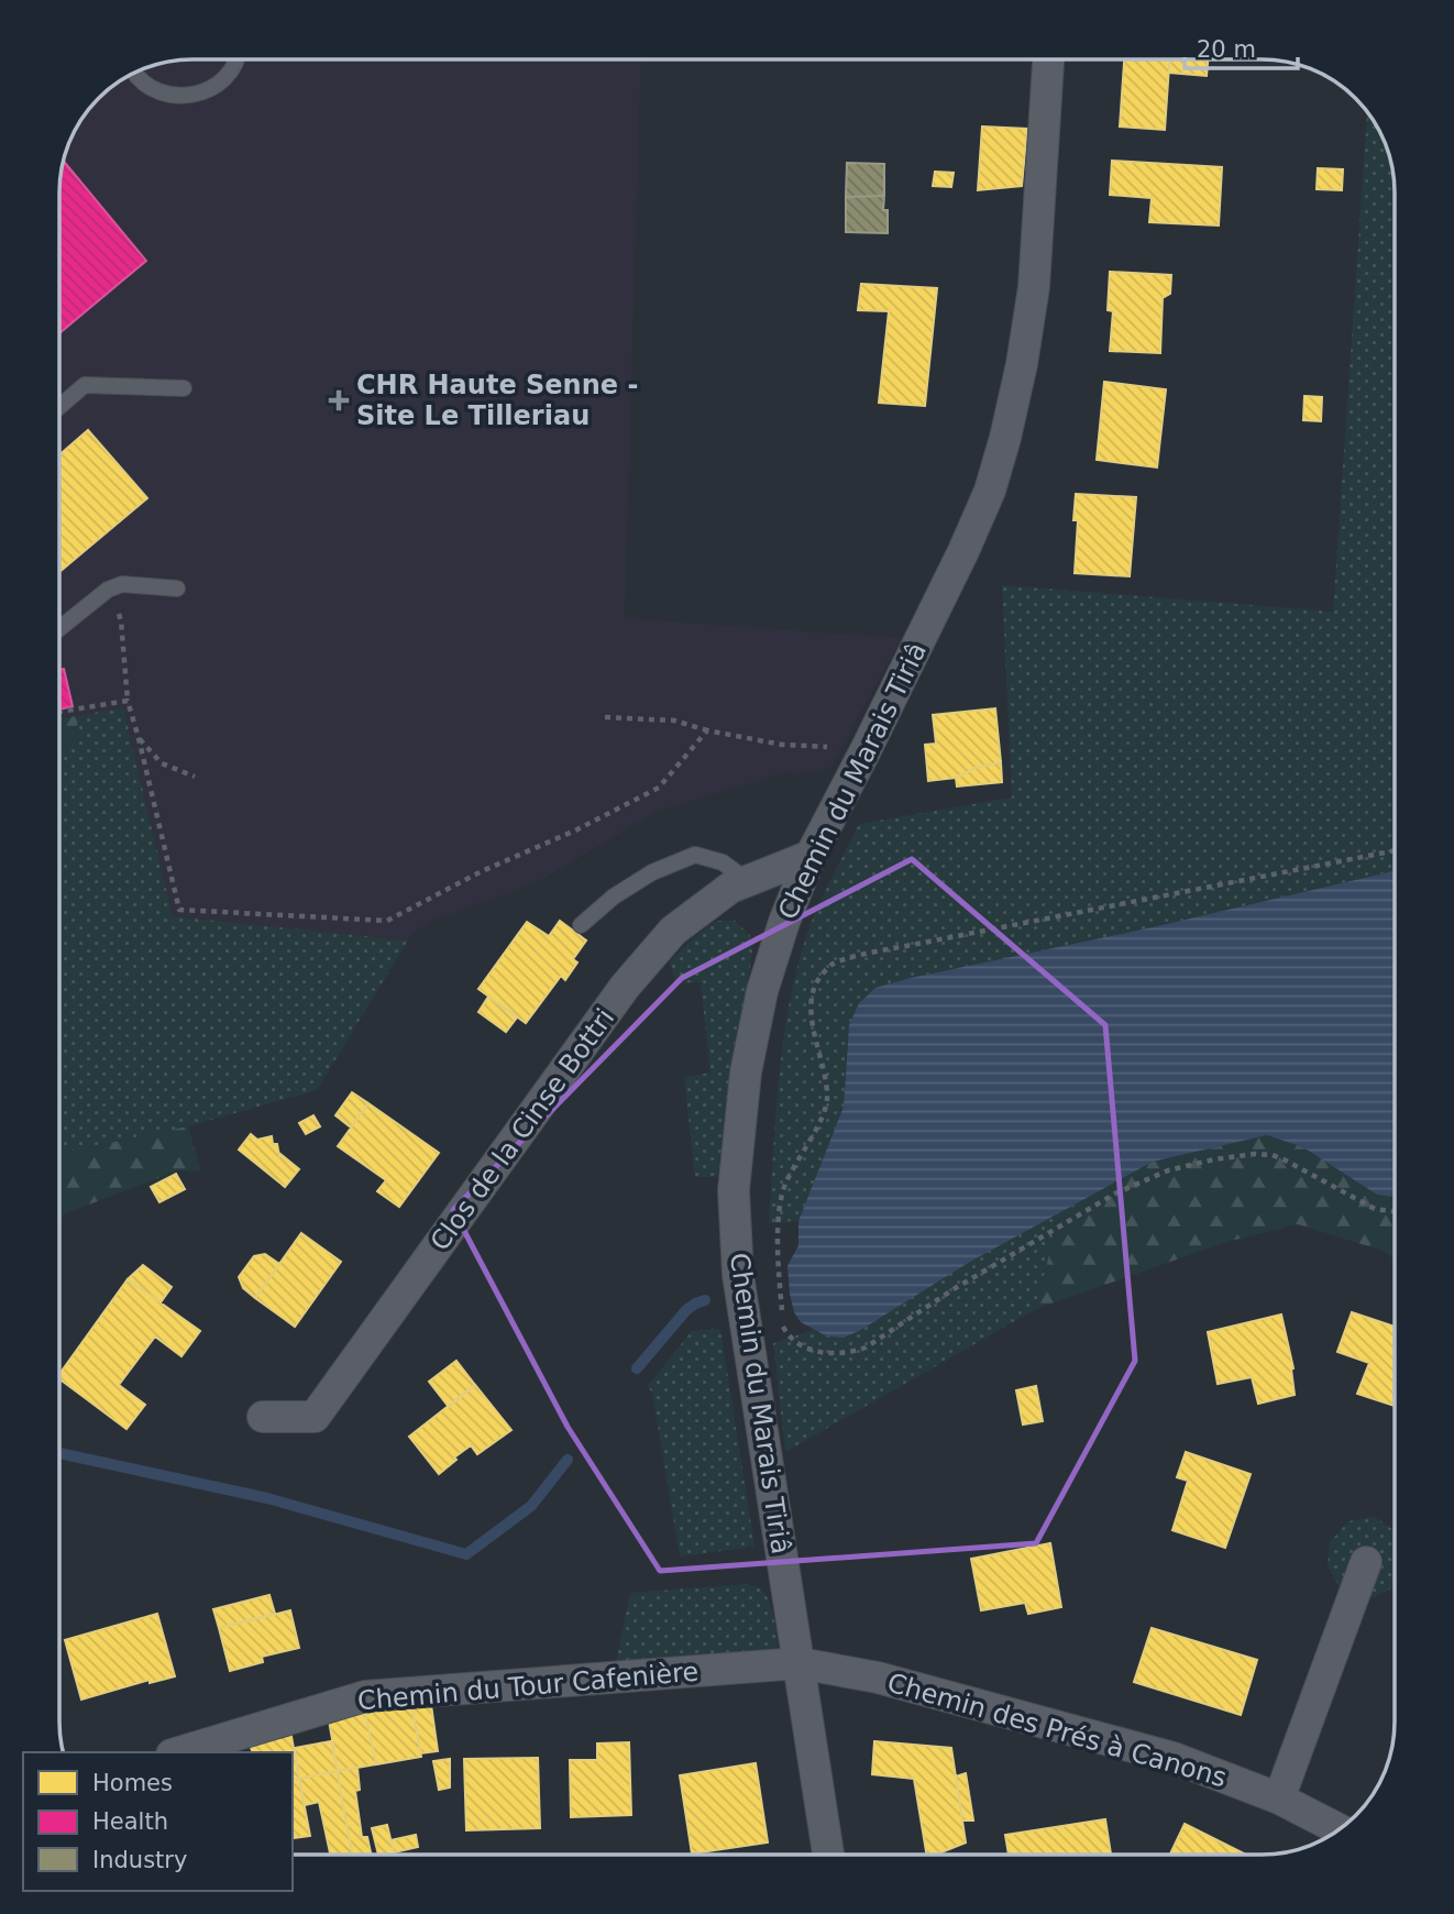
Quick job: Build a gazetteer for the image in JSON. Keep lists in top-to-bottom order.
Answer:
{
  "streets": {
    "street": [
      "Chemin du Marais Tiriâ",
      "Clos de la Cinse Bottri",
      "Chemin du Tour Cafenière",
      "Chemin des Prés à Canons"
    ]
  },
  "crossings": [
    ["Chemin du Marais Tiriâ", "Clos de la Cinse Bottri"],
    ["Chemin du Marais Tiriâ", "Chemin du Tour Cafenière"],
    ["Chemin du Marais Tiriâ", "Chemin des Prés à Canons"],
    ["Chemin du Tour Cafenière", "Chemin des Prés à Canons"]
  ],
  "places": {
    "health": ["CHR Haute Senne - Site Le Tilleriau"]
  },
  "legend": ["Homes", "Health", "Industry"],
  "scale_bar": "20 m"
}
